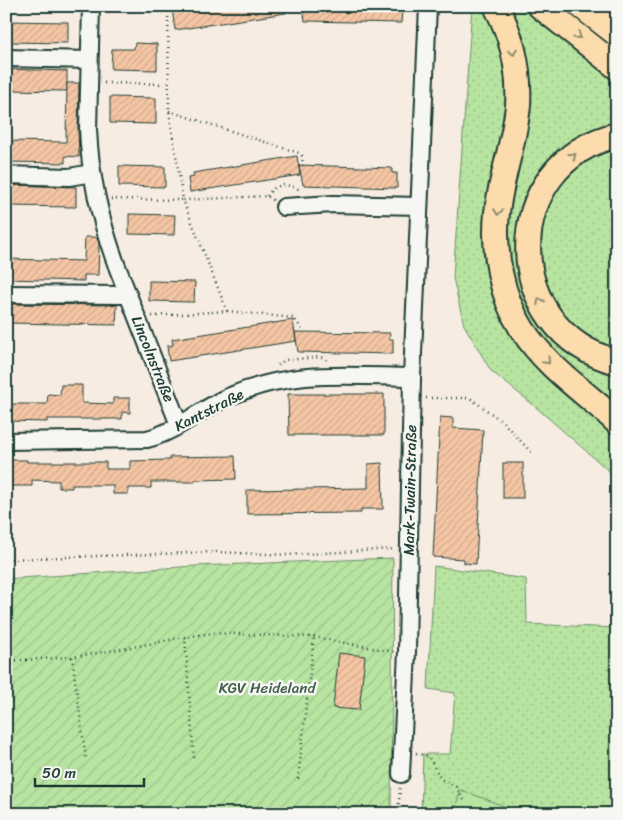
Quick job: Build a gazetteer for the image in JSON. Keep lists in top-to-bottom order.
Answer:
{
  "streets": {
    "street": ["Lincolnstraße", "Kantstraße", "Mark-Twain-Straße"]
  },
  "crossings": [
    ["Lincolnstraße", "Kantstraße"],
    ["Kantstraße", "Mark-Twain-Straße"]
  ],
  "parks": ["KGV Heideland"],
  "scale_bar": "50 m"
}
